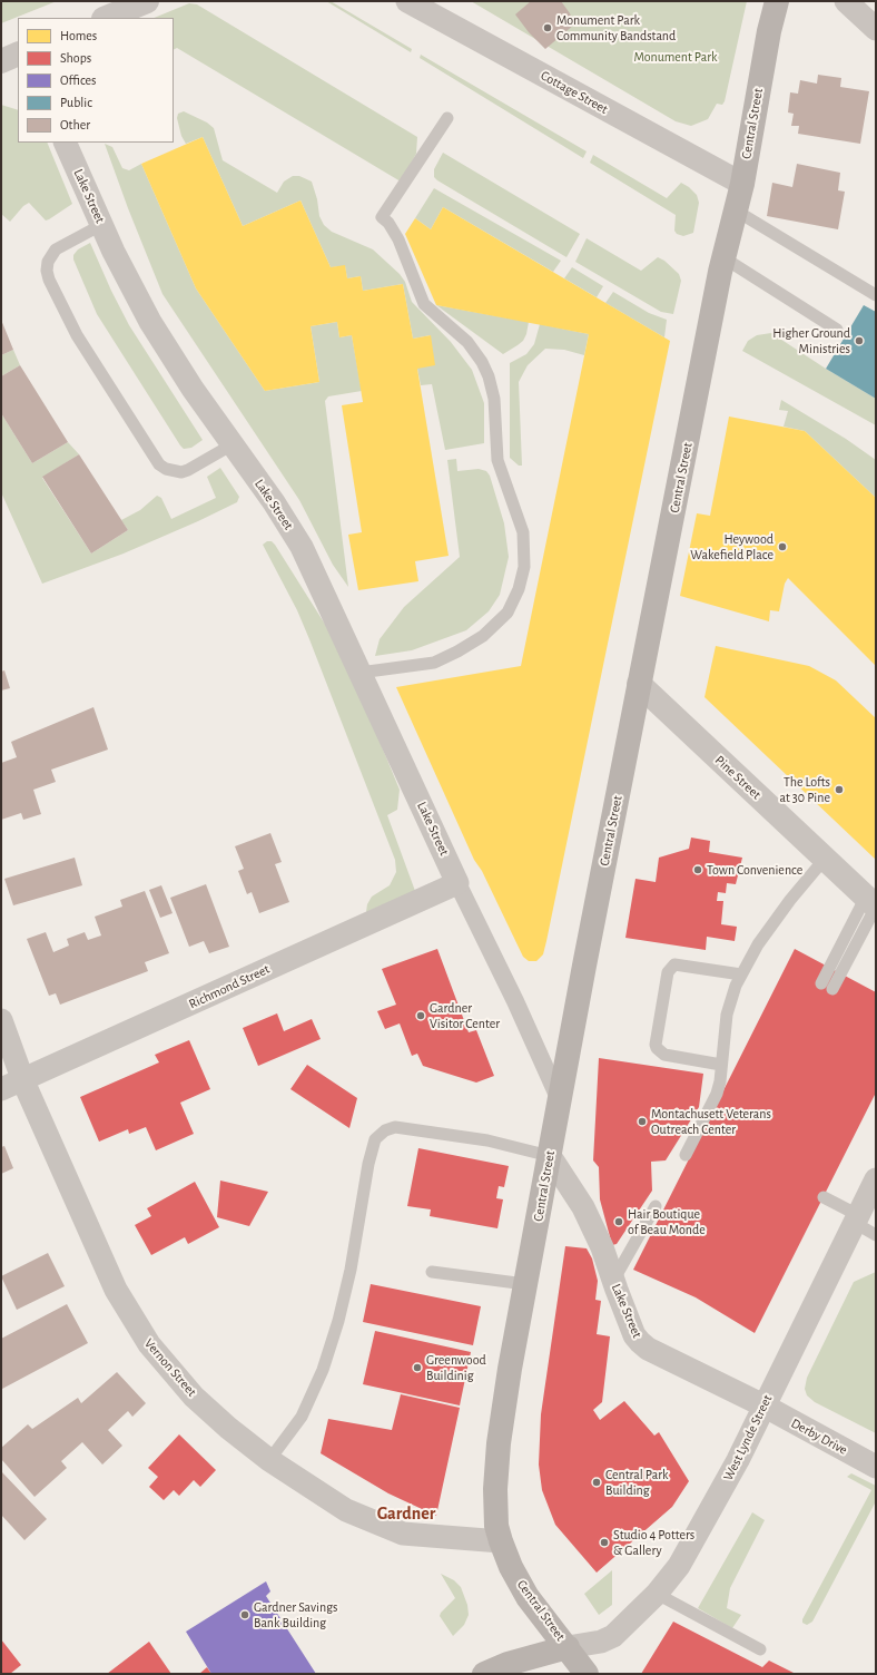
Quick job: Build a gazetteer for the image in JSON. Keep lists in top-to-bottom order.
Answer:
{
  "streets": {
    "main road": ["Central Street"],
    "street": [
      "Cottage Street",
      "Lake Street",
      "Pine Street",
      "Richmond Street",
      "Vernon Street",
      "Derby Drive",
      "West Lynde Street"
    ]
  },
  "crossings": [
    ["Cottage Street", "Central Street"],
    ["Central Street", "Lake Street"],
    ["Central Street", "Pine Street"],
    ["Central Street", "Vernon Street"],
    ["Central Street", "West Lynde Street"],
    ["Lake Street", "Richmond Street"],
    ["Lake Street", "Derby Drive"],
    ["Lake Street", "West Lynde Street"],
    ["Richmond Street", "Vernon Street"],
    ["Derby Drive", "West Lynde Street"]
  ],
  "districts": ["Gardner"],
  "parks": ["Monument Park"],
  "places": [
    "Monument Park Community Bandstand",
    "Higher Ground Ministries",
    "Heywood Wakefield Place",
    "The Lofts at 30 Pine",
    "Town Convenience",
    "Gardner Visitor Center",
    "Montachusett Veterans Outreach Center",
    "Hair Boutique of Beau Monde",
    "Greenwood Buildinig",
    "Central Park Building",
    "Studio 4 Potters & Gallery",
    "Gardner Savings Bank Building"
  ],
  "legend": [
    "Homes",
    "Shops",
    "Offices",
    "Public",
    "Other"
  ]
}
